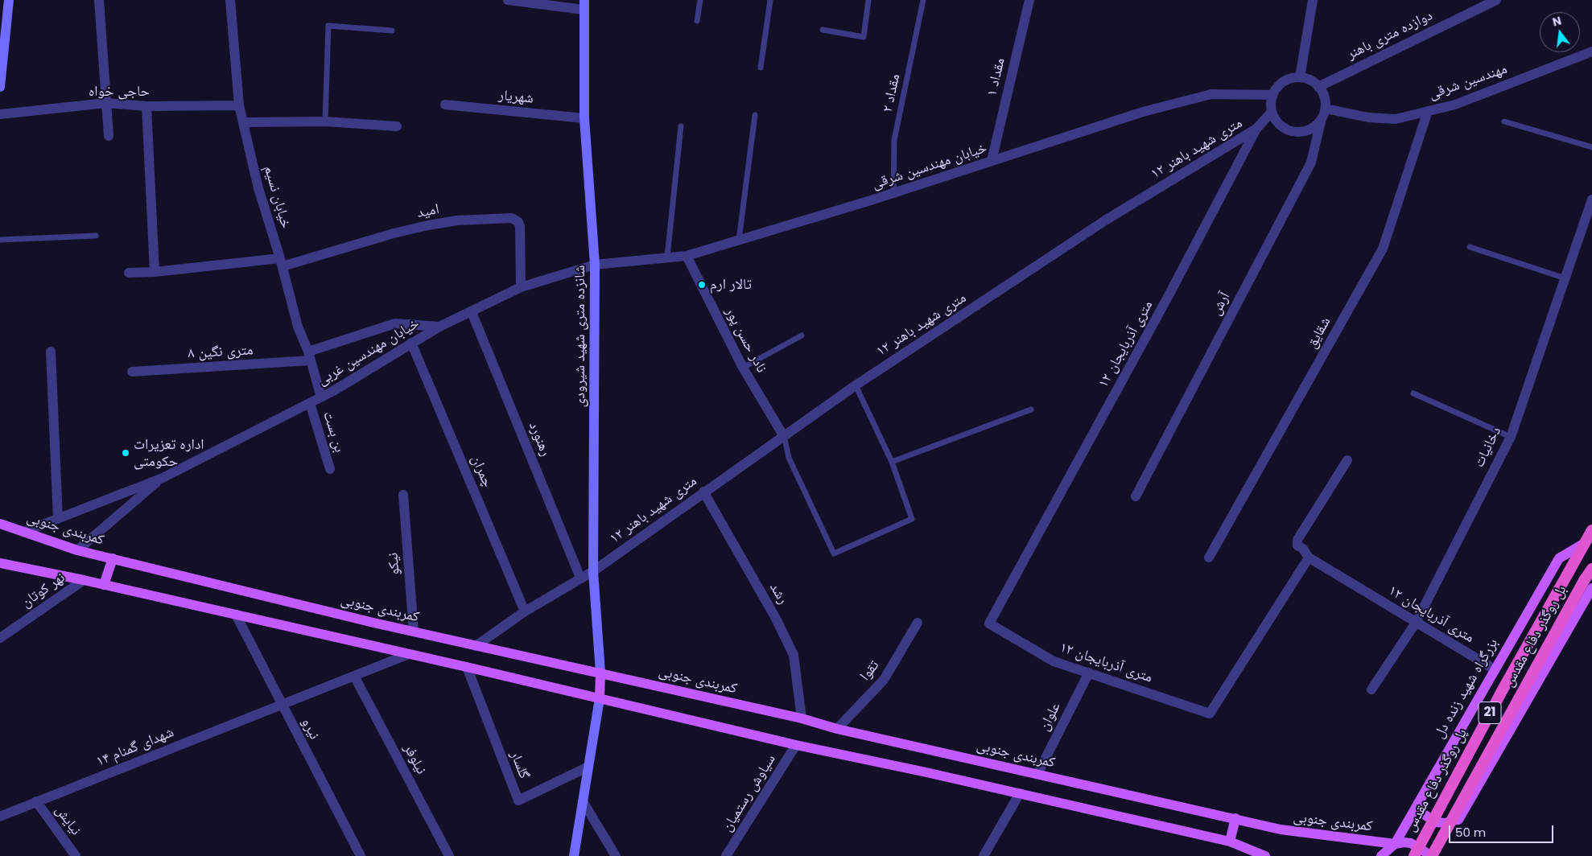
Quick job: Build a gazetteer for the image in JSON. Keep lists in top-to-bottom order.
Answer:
{
  "streets": {
    "highway": ["بل روگذر دفاع مقدس", "21", "پل روگذر دفاع مقدس"],
    "main road": ["شانزده متری شهید شیرودی", "کمربندی جنوبی", "بزرگراه شهید زنده دل"],
    "street": [
      "دوازده متری باهنر",
      "مقداد ۱",
      "مهندسین شرقی",
      "حاجی خواه",
      "شهریار",
      "۱۲ متری شهید باهنر",
      "خیابان مهندسین شرقی",
      "خیابان نسیم",
      "امید",
      "آرش",
      "شقایق",
      "نادر حسن پور",
      "۱۲ متری آذربایجان",
      "۸ متری نگین",
      "خیابان مهندسین غربی",
      "بن بست",
      "رهنورد",
      "دخانیات",
      "چمران",
      "نیکو",
      "نهر کوتان",
      "رشد",
      "تقوا",
      "علوان",
      "نیرو",
      "۱۴ شهدای گمنام",
      "نیلوفر",
      "گلسار",
      "سیاوش رستمیان",
      "نیایش"
    ],
    "lane": ["مقداد ۲"]
  },
  "crossings": [
    ["دوازده متری باهنر", "مهندسین شرقی"],
    ["دوازده متری باهنر", "۱۲ متری شهید باهنر"],
    ["دوازده متری باهنر", "خیابان مهندسین شرقی"],
    ["دوازده متری باهنر", "آرش"],
    ["مقداد ۱", "خیابان مهندسین شرقی"],
    ["مهندسین شرقی", "۱۲ متری شهید باهنر"],
    ["مهندسین شرقی", "خیابان مهندسین شرقی"],
    ["مهندسین شرقی", "آرش"],
    ["مهندسین شرقی", "شقایق"],
    ["حاجی خواه", "خیابان نسیم"],
    ["مقداد ۲", "خیابان مهندسین شرقی"],
    ["شهریار", "شانزده متری شهید شیرودی"],
    ["۱۲ متری شهید باهنر", "خیابان مهندسین شرقی"],
    ["۱۲ متری شهید باهنر", "آرش"],
    ["۱۲ متری شهید باهنر", "شانزده متری شهید شیرودی"],
    ["۱۲ متری شهید باهنر", "نادر حسن پور"],
    ["۱۲ متری شهید باهنر", "۱۲ متری آذربایجان"],
    ["۱۲ متری شهید باهنر", "رهنورد"],
    ["۱۲ متری شهید باهنر", "چمران"],
    ["۱۲ متری شهید باهنر", "کمربندی جنوبی"],
    ["۱۲ متری شهید باهنر", "رشد"],
    ["خیابان مهندسین شرقی", "آرش"],
    ["خیابان مهندسین شرقی", "شانزده متری شهید شیرودی"],
    ["خیابان مهندسین شرقی", "نادر حسن پور"],
    ["خیابان مهندسین شرقی", "خیابان مهندسین غربی"],
    ["خیابان نسیم", "امید"],
    ["خیابان نسیم", "۸ متری نگین"],
    ["خیابان نسیم", "خیابان مهندسین غربی"],
    ["امید", "خیابان مهندسین غربی"],
    ["شانزده متری شهید شیرودی", "خیابان مهندسین غربی"],
    ["شانزده متری شهید شیرودی", "کمربندی جنوبی"],
    ["۱۲ متری آذربایجان", "دخانیات"],
    ["۱۲ متری آذربایجان", "بزرگراه شهید زنده دل"],
    ["۱۲ متری آذربایجان", "علوان"],
    ["۸ متری نگین", "خیابان مهندسین غربی"],
    ["خیابان مهندسین غربی", "بن بست"],
    ["خیابان مهندسین غربی", "رهنورد"],
    ["خیابان مهندسین غربی", "چمران"],
    ["کمربندی جنوبی", "نیکو"],
    ["کمربندی جنوبی", "رشد"],
    ["کمربندی جنوبی", "تقوا"],
    ["کمربندی جنوبی", "بزرگراه شهید زنده دل"],
    ["کمربندی جنوبی", "علوان"],
    ["بزرگراه شهید زنده دل", "21"],
    ["بزرگراه شهید زنده دل", "پل روگذر دفاع مقدس"],
    ["21", "پل روگذر دفاع مقدس"],
    ["نیرو", "۱۴ شهدای گمنام"],
    ["۱۴ شهدای گمنام", "نیلوفر"],
    ["۱۴ شهدای گمنام", "نیایش"]
  ],
  "places": ["تالار ارم", "اداره تعزیرات حکومتی"],
  "scale_bar": "50 m",
  "north": "top"
}
